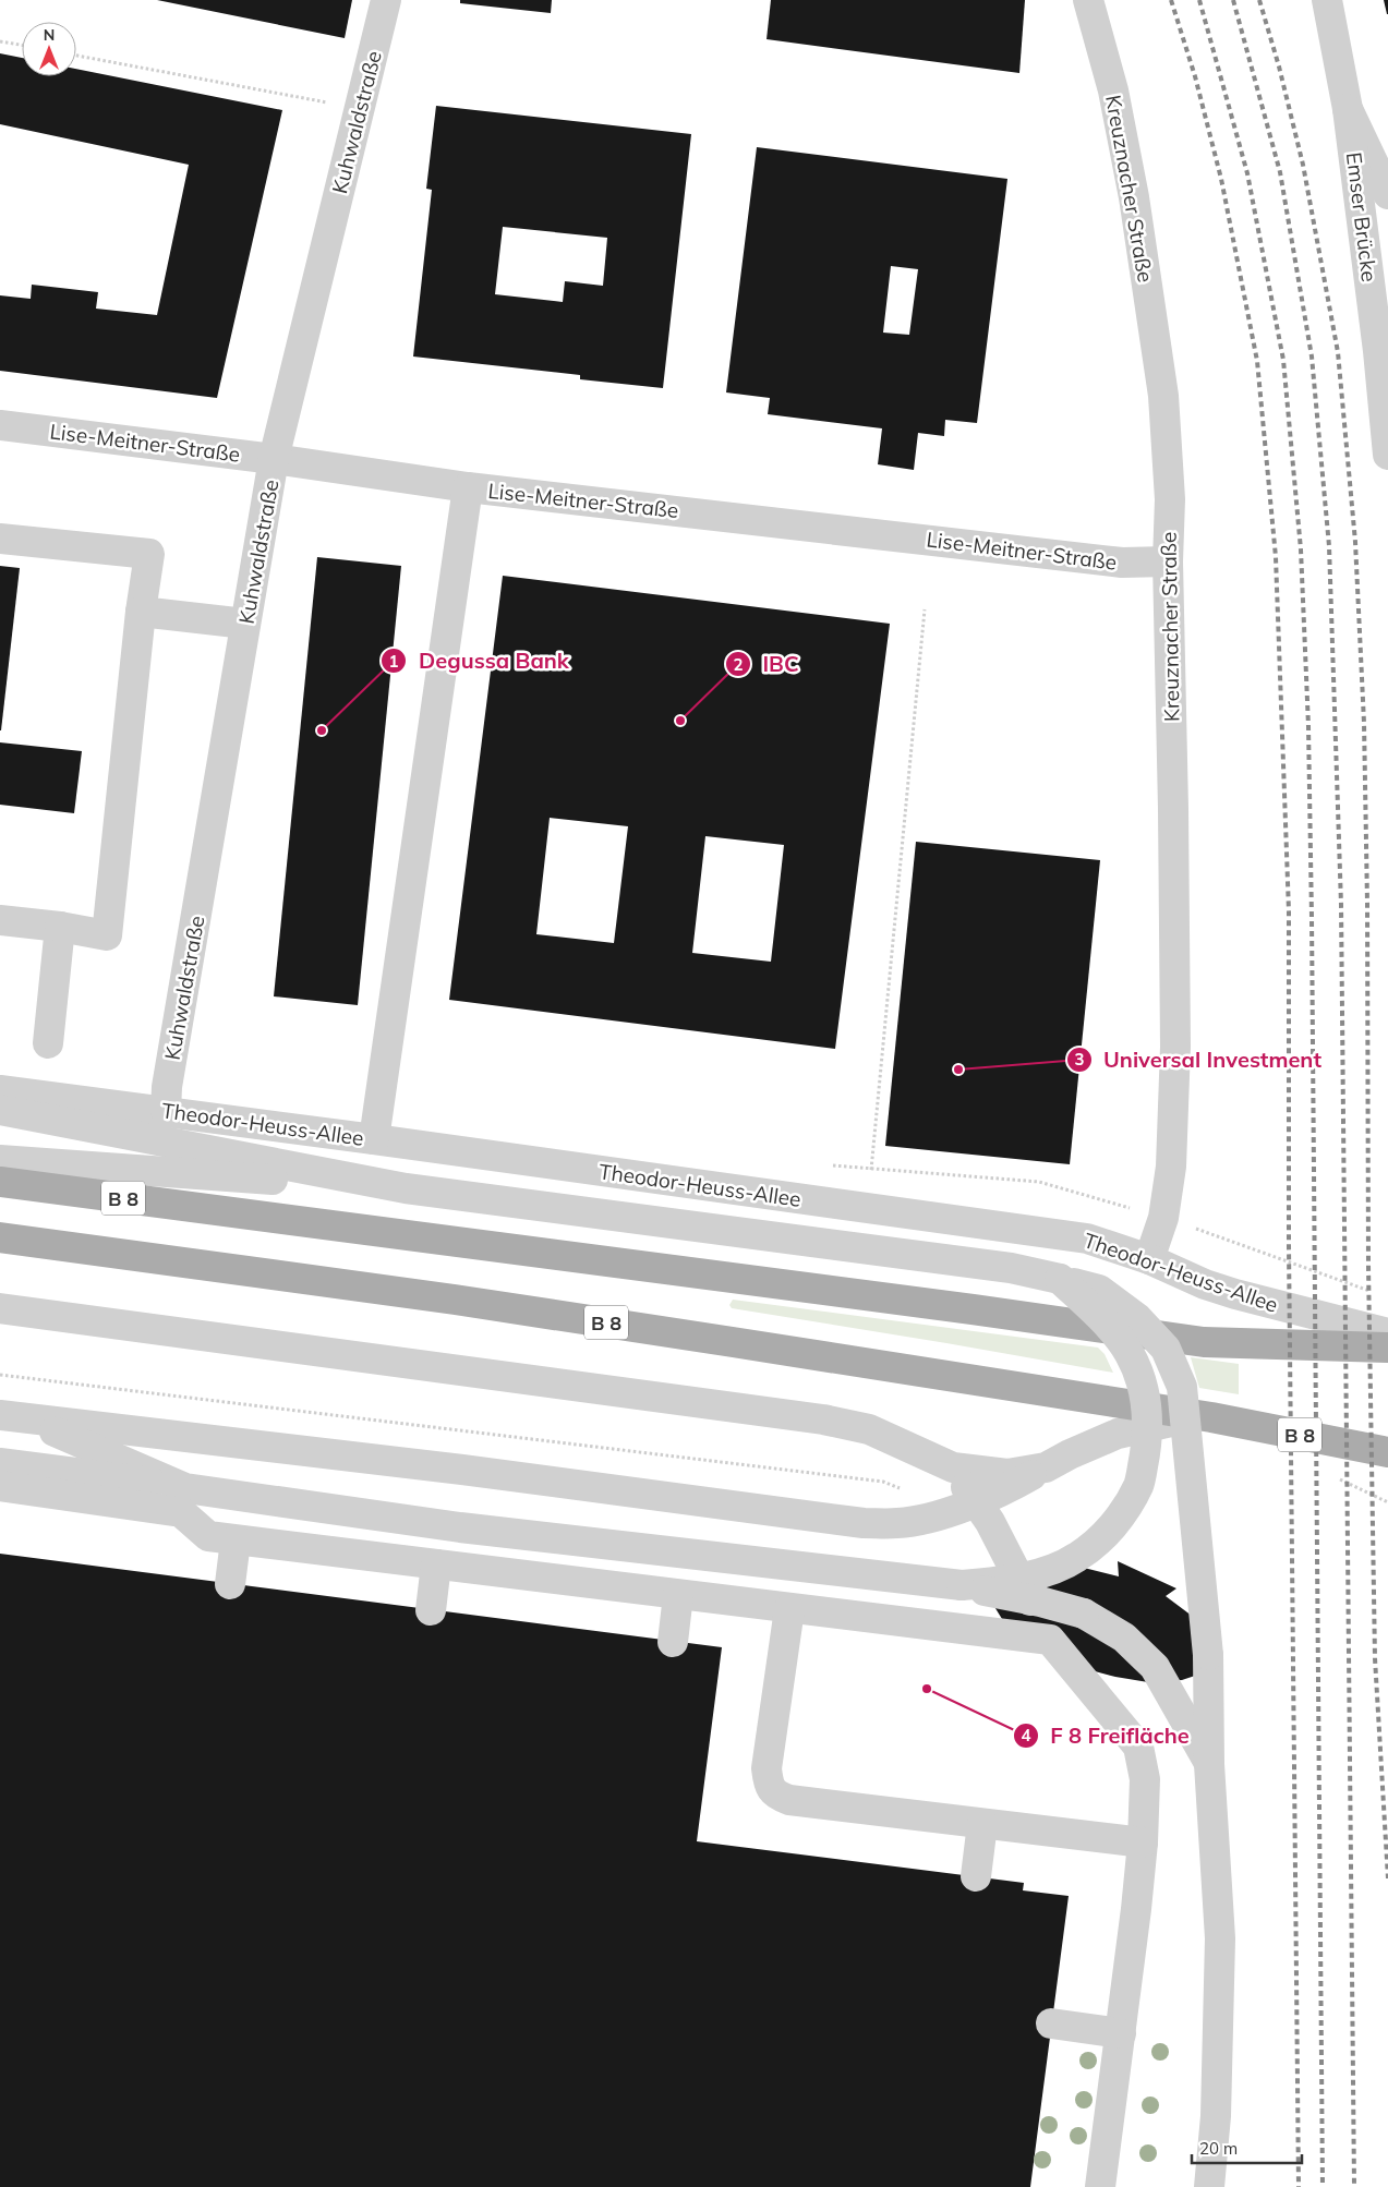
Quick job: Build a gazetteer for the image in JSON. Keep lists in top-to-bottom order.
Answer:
{
  "streets": {
    "main road": ["Theodor-Heuss-Allee", "B 8"],
    "street": [
      "Kuhwaldstraße",
      "Kreuznacher Straße",
      "Emser Brücke",
      "Lise-Meitner-Straße"
    ]
  },
  "crossings": [
    ["Kuhwaldstraße", "Lise-Meitner-Straße"],
    ["Kuhwaldstraße", "Theodor-Heuss-Allee"],
    ["Kreuznacher Straße", "Lise-Meitner-Straße"],
    ["Kreuznacher Straße", "Theodor-Heuss-Allee"]
  ],
  "places": [
    "IBC",
    "Degussa Bank",
    "Universal Investment",
    "F 8 Freifläche"
  ],
  "scale_bar": "20 m",
  "north": "top"
}
